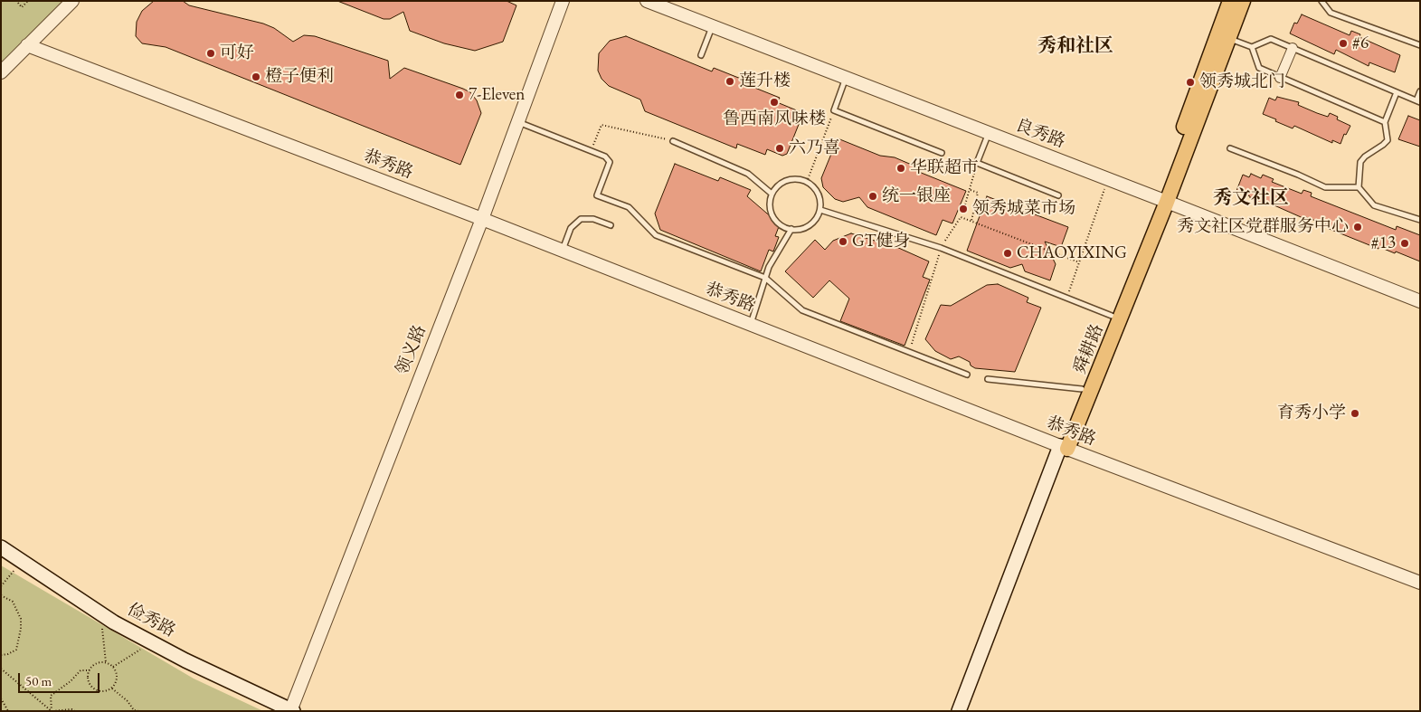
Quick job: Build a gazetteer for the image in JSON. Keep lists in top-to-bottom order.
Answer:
{
  "streets": {
    "main road": ["舜耕路", "俭秀路"],
    "street": ["良秀路", "恭秀路", "领义路"]
  },
  "crossings": [
    ["良秀路", "舜耕路"],
    ["恭秀路", "舜耕路"],
    ["恭秀路", "领义路"],
    ["领义路", "俭秀路"]
  ],
  "districts": ["秀和社区", "秀文社区"],
  "places": [
    "#6",
    "可好",
    "橙子便利",
    "莲升楼",
    "领秀城北门",
    "7-Eleven",
    "鲁西南风味楼",
    "六乃喜",
    "华联超市",
    "统一银座",
    "领秀城菜市场",
    "秀文社区党群服务中心",
    "GT健身",
    "#13",
    "CHAOYIXING",
    "育秀小学"
  ],
  "scale_bar": "50 m"
}
